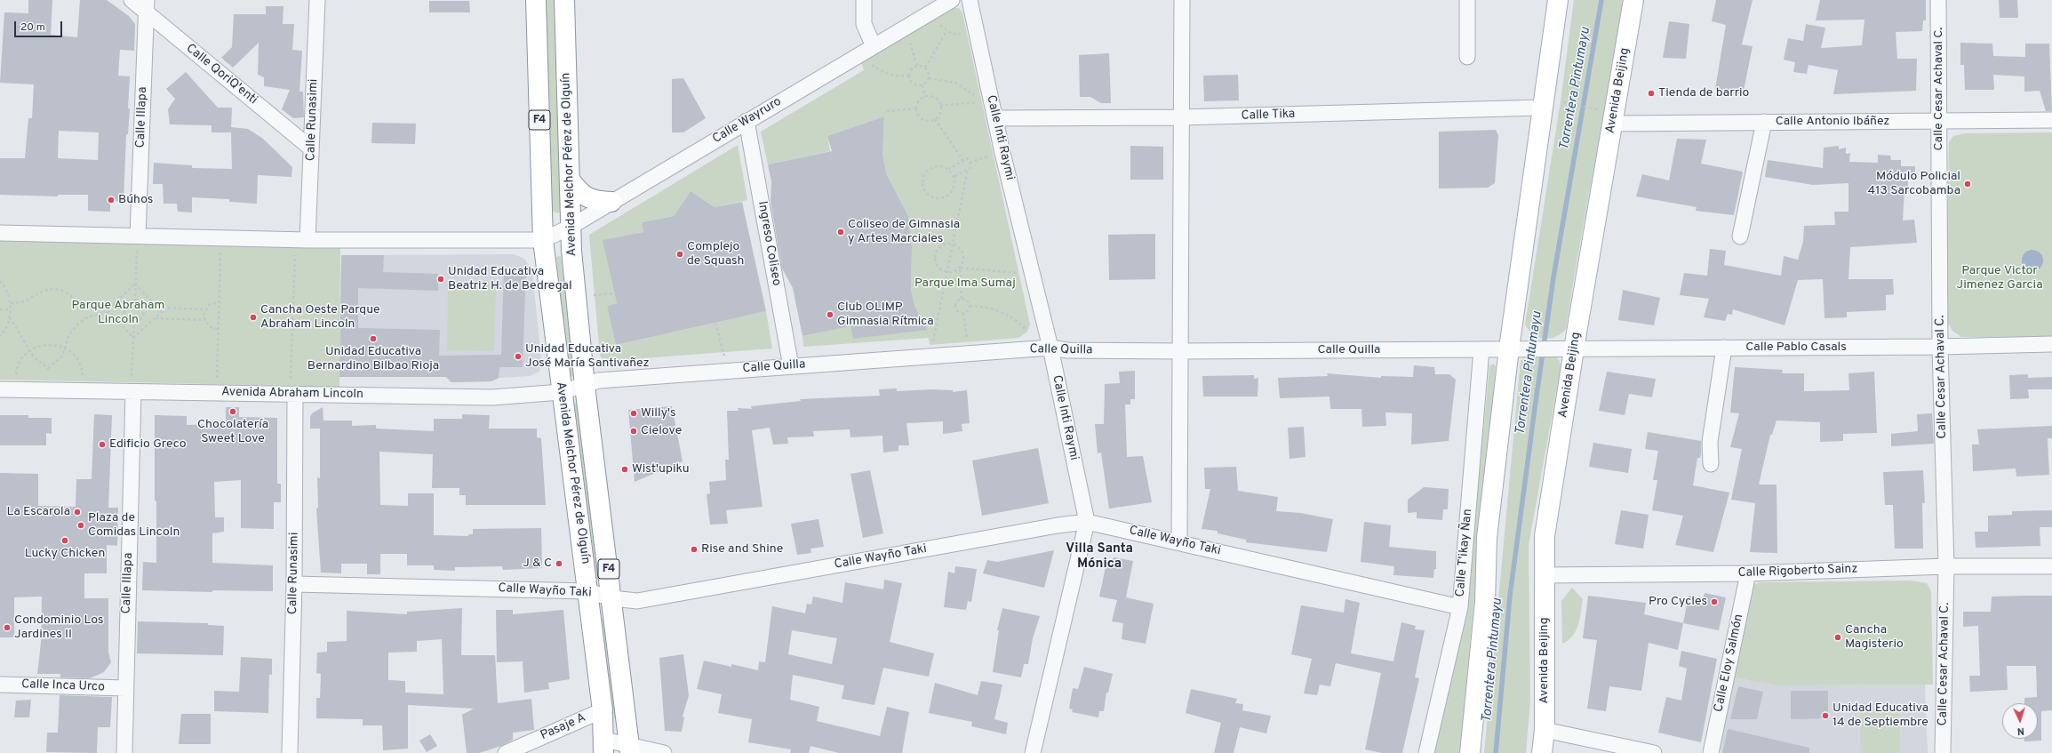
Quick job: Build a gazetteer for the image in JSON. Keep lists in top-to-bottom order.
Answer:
{
  "streets": {
    "main road": ["Avenida Beijing", "F4", "Avenida Melchor Pérez de Olguín"],
    "street": [
      "Calle QoriQ'enti",
      "Calle Cesar Achaval C.",
      "Calle Tika",
      "Calle Illapa",
      "Calle Runasimi",
      "Calle Wayruro",
      "Calle Antonio Ibáñez",
      "Calle Inti Raymi",
      "Ingreso Coliseo",
      "Calle Pablo Casals",
      "Calle Quilla",
      "Avenida Abraham Lincoln",
      "Calle Wayño Taki",
      "Calle T'ikay Ñan",
      "Calle Rigoberto Sainz",
      "Calle Eloy Salmón",
      "Calle Inca Urco",
      "Pasaje A"
    ]
  },
  "crossings": [
    ["Calle QoriQ'enti", "Calle Illapa"],
    ["Calle QoriQ'enti", "Calle Runasimi"],
    ["Calle Cesar Achaval C.", "Calle Antonio Ibáñez"],
    ["Calle Cesar Achaval C.", "Calle Pablo Casals"],
    ["Calle Cesar Achaval C.", "Calle Rigoberto Sainz"],
    ["Avenida Beijing", "Calle Antonio Ibáñez"],
    ["Avenida Beijing", "Calle Pablo Casals"],
    ["Avenida Beijing", "Calle Rigoberto Sainz"],
    ["Calle Tika", "Calle Inti Raymi"],
    ["Calle Illapa", "Avenida Abraham Lincoln"],
    ["Calle Illapa", "Calle Inca Urco"],
    ["Calle Runasimi", "Avenida Abraham Lincoln"],
    ["Calle Runasimi", "Calle Wayño Taki"],
    ["Calle Wayruro", "Avenida Melchor Pérez de Olguín"],
    ["Calle Wayruro", "Ingreso Coliseo"],
    ["Calle Inti Raymi", "Calle Quilla"],
    ["Calle Inti Raymi", "Calle Wayño Taki"],
    ["Avenida Melchor Pérez de Olguín", "Calle Quilla"],
    ["Avenida Melchor Pérez de Olguín", "Avenida Abraham Lincoln"],
    ["Avenida Melchor Pérez de Olguín", "Calle Wayño Taki"],
    ["Avenida Melchor Pérez de Olguín", "Pasaje A"],
    ["Ingreso Coliseo", "Calle Quilla"],
    ["Calle Pablo Casals", "Calle Quilla"],
    ["Calle Quilla", "Avenida Abraham Lincoln"],
    ["Calle Quilla", "Calle T'ikay Ñan"],
    ["Calle Wayño Taki", "Calle T'ikay Ñan"],
    ["Calle Rigoberto Sainz", "Calle Eloy Salmón"]
  ],
  "districts": ["Villa Santa Mónica"],
  "water": ["Torrentera Pintumayu"],
  "parks": ["Parque Victor Jimenez Garcia", "Parque Ima Sumaj", "Parque Abraham Lincoln"],
  "places": [
    "Tienda de barrio",
    "Módulo Policial 413 Sarcobamba",
    "Búhos",
    "Coliseo de Gimnasia y Artes Marciales",
    "Complejo de Squash",
    "Unidad Educativa Beatriz H. de Bedregal",
    "Club OLIMP Gimnasia Rítmica",
    "Cancha Oeste Parque Abraham Lincoln",
    "Unidad Educativa Bernardino Bilbao Rioja",
    "Unidad Educativa José María Santivañez",
    "Chocolatería Sweet Love",
    "Willy's",
    "Cielove",
    "Edificio Greco",
    "Wist'upiku",
    "La Escarola",
    "Plaza de Comidas Lincoln",
    "Lucky Chicken",
    "Rise and Shine",
    "J & C",
    "Pro Cycles",
    "Condominio Los Jardines II",
    "Cancha Magisterio",
    "Unidad Educativa 14 de Septiembre"
  ],
  "scale_bar": "20 m",
  "north": "bottom"
}
